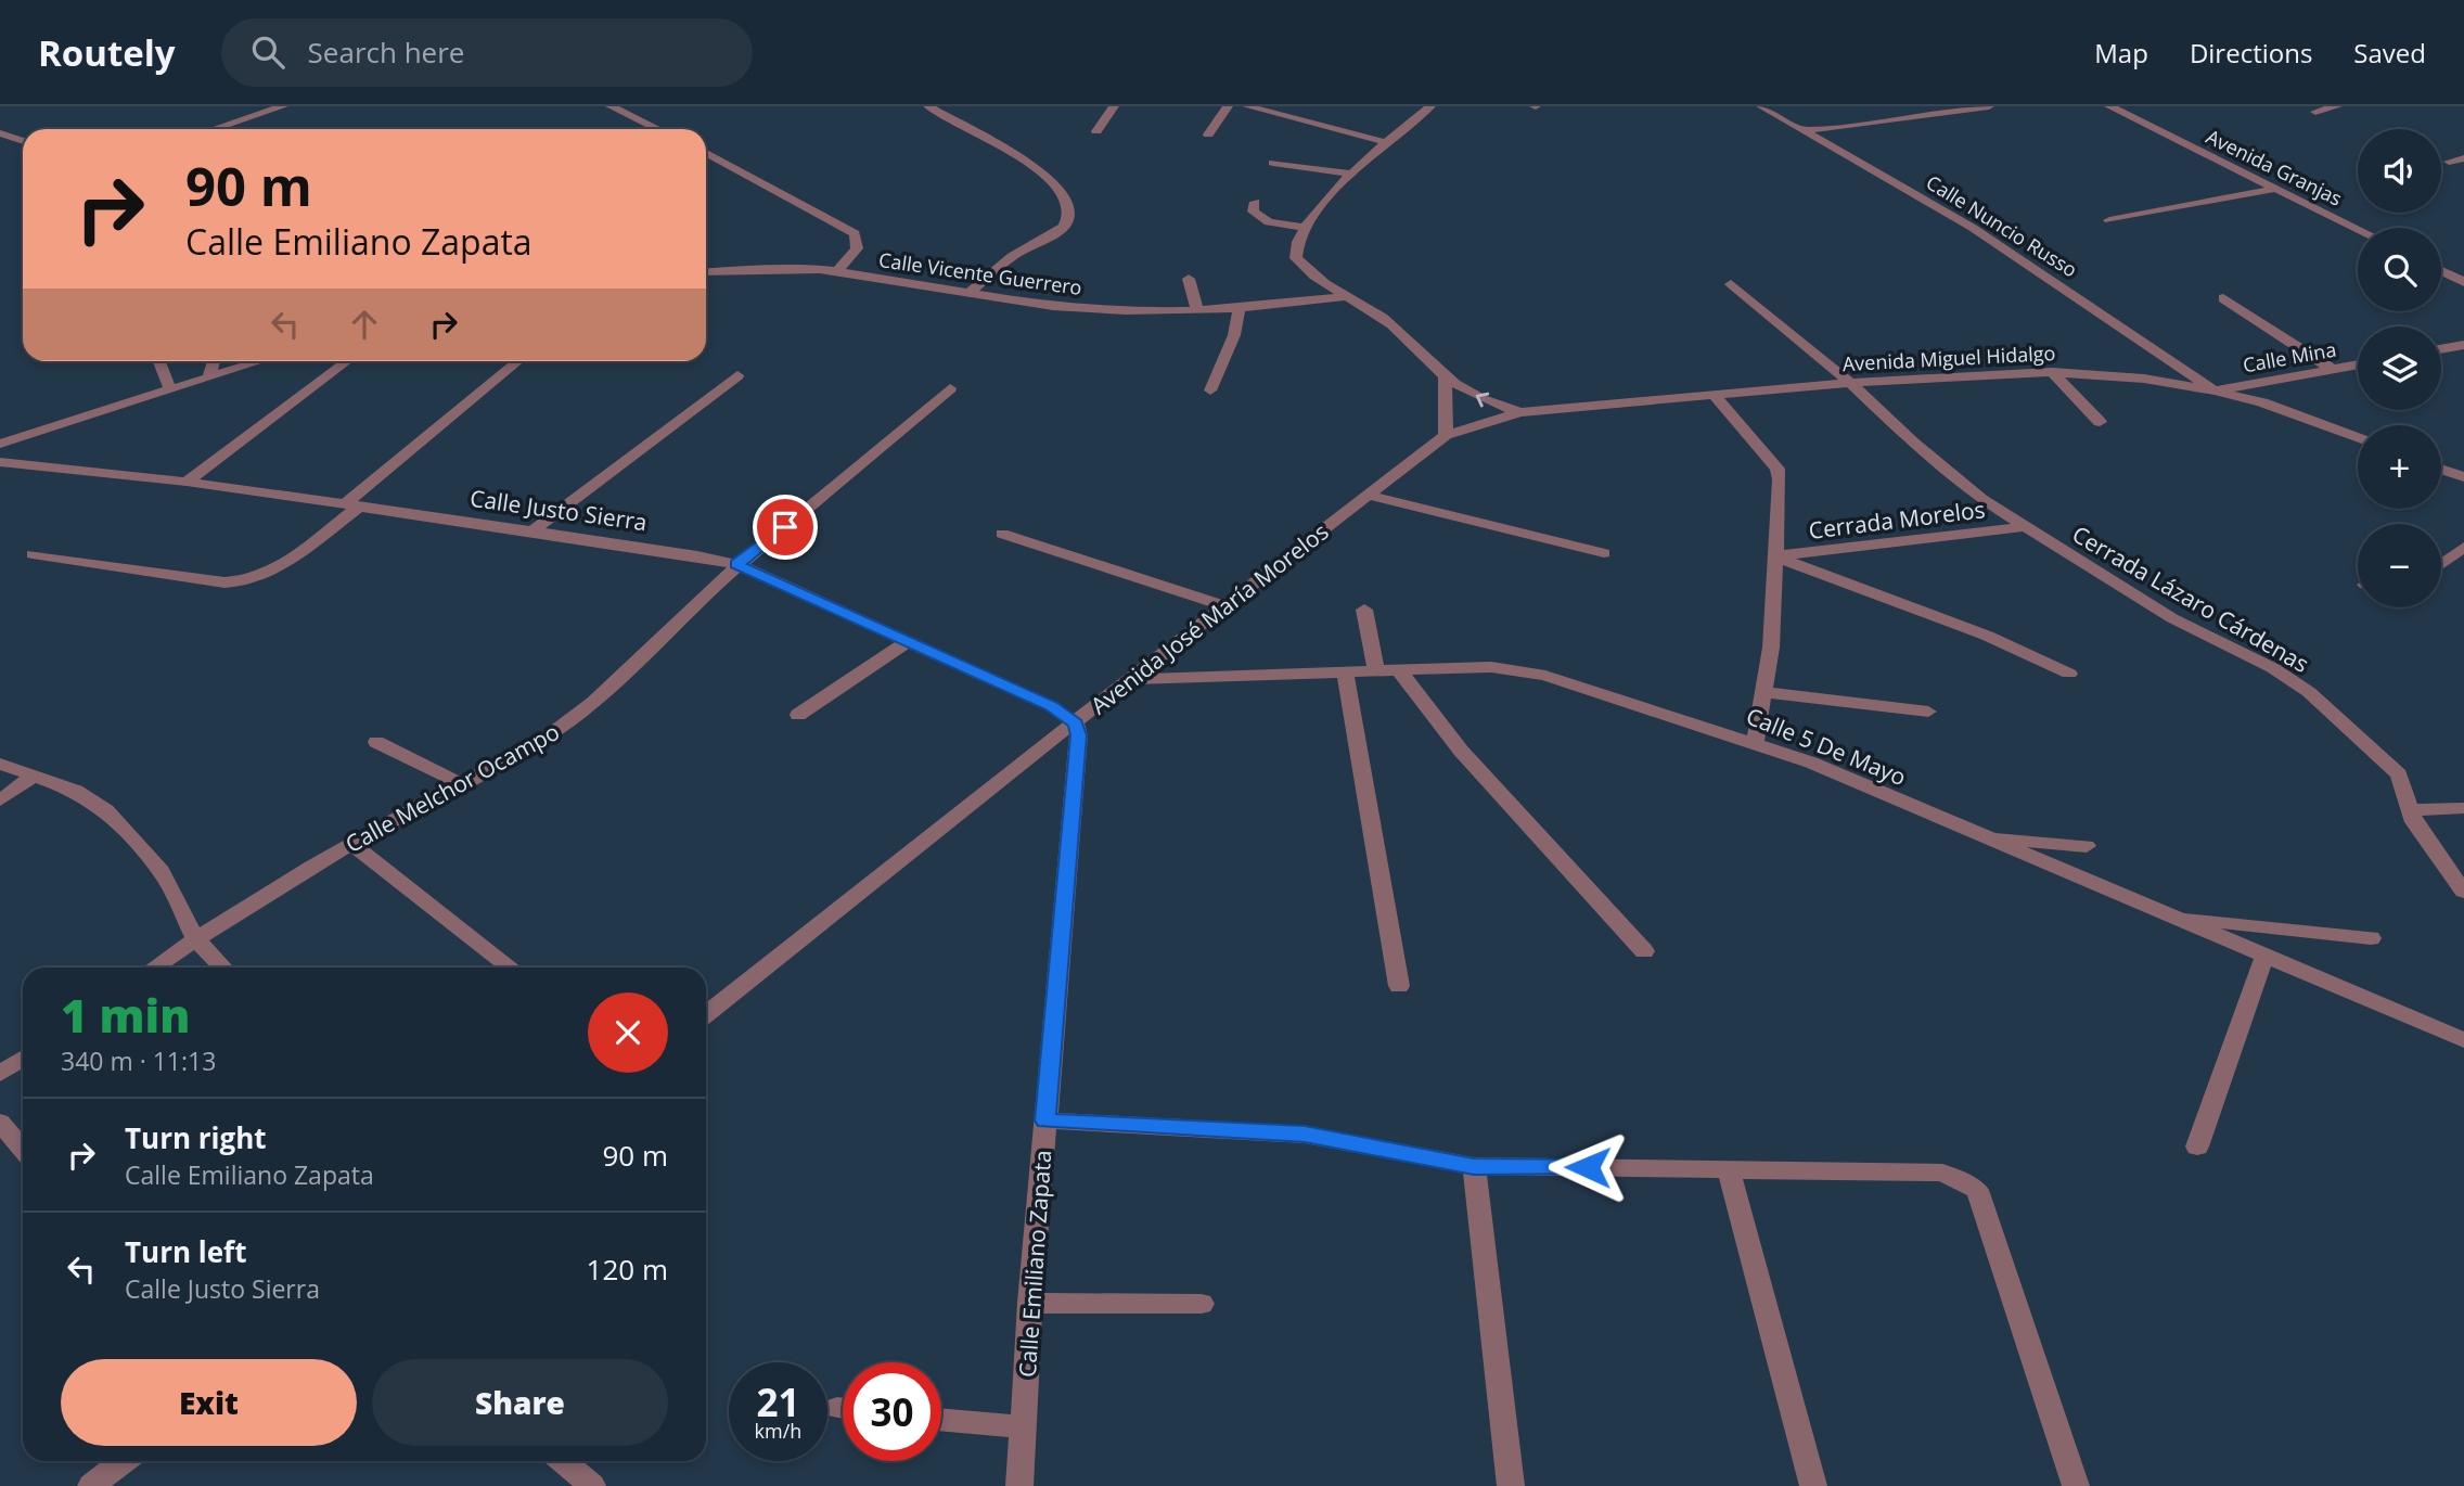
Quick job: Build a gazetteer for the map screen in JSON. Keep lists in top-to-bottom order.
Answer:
{
  "streets": {
    "street": [
      "Avenida Granjas",
      "Calle Nuncio Russo",
      "Calle Vicente Guerrero",
      "Calle Mina",
      "Avenida Miguel Hidalgo",
      "Calle Justo Sierra",
      "Cerrada Morelos",
      "Cerrada Lázaro Cárdenas",
      "Avenida José María Morelos",
      "Calle 5 De Mayo",
      "Calle Melchor Ocampo",
      "Calle Emiliano Zapata"
    ]
  },
  "crossings": [
    ["Calle Nuncio Russo", "Calle Mina"],
    ["Calle Nuncio Russo", "Avenida Miguel Hidalgo"],
    ["Calle Mina", "Avenida Miguel Hidalgo"],
    ["Avenida Miguel Hidalgo", "Cerrada Lázaro Cárdenas"],
    ["Avenida Miguel Hidalgo", "Avenida José María Morelos"],
    ["Calle Justo Sierra", "Avenida José María Morelos"],
    ["Calle Justo Sierra", "Calle Melchor Ocampo"],
    ["Calle Justo Sierra", "Calle Emiliano Zapata"],
    ["Cerrada Morelos", "Cerrada Lázaro Cárdenas"],
    ["Avenida José María Morelos", "Calle 5 De Mayo"],
    ["Avenida José María Morelos", "Calle Emiliano Zapata"]
  ],
  "page": {
    "header": "Routely",
    "search": "Search here",
    "nav": ["Map", "Directions", "Saved"],
    "map_buttons": ["+", "−"],
    "turn": ["90 m", "Calle Emiliano Zapata"],
    "heading": ["1 min", "340 m · 11:13"],
    "list": [
      {
        "name": "Turn right",
        "note": "Calle Emiliano Zapata",
        "value": "90 m"
      },
      {
        "name": "Turn left",
        "note": "Calle Justo Sierra",
        "value": "120 m"
      }
    ],
    "buttons": ["Exit", "Share"],
    "speed": "21 km/h",
    "limit": "30"
  }
}
